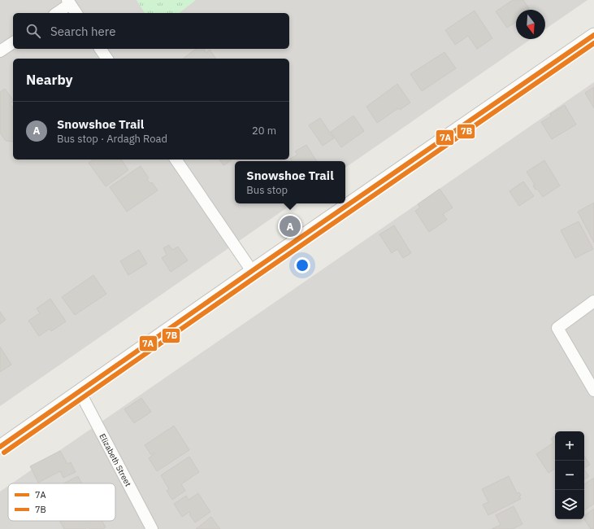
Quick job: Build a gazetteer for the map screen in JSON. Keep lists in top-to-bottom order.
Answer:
{
  "streets": {
    "street": ["Elizabeth Street"]
  },
  "lines": ["transit line 7A", "transit line 7B"],
  "legend": ["7A", "7B"],
  "north": "bottom",
  "page": {
    "search": "Search here",
    "heading": "Nearby",
    "list": [
      {
        "mark": "A",
        "name": "Snowshoe Trail",
        "note": "Bus stop · Ardagh Road",
        "value": "20 m"
      }
    ],
    "popup": ["Snowshoe Trail", "Bus stop"],
    "pins": "A",
    "map_buttons": ["+", "−"]
  }
}
